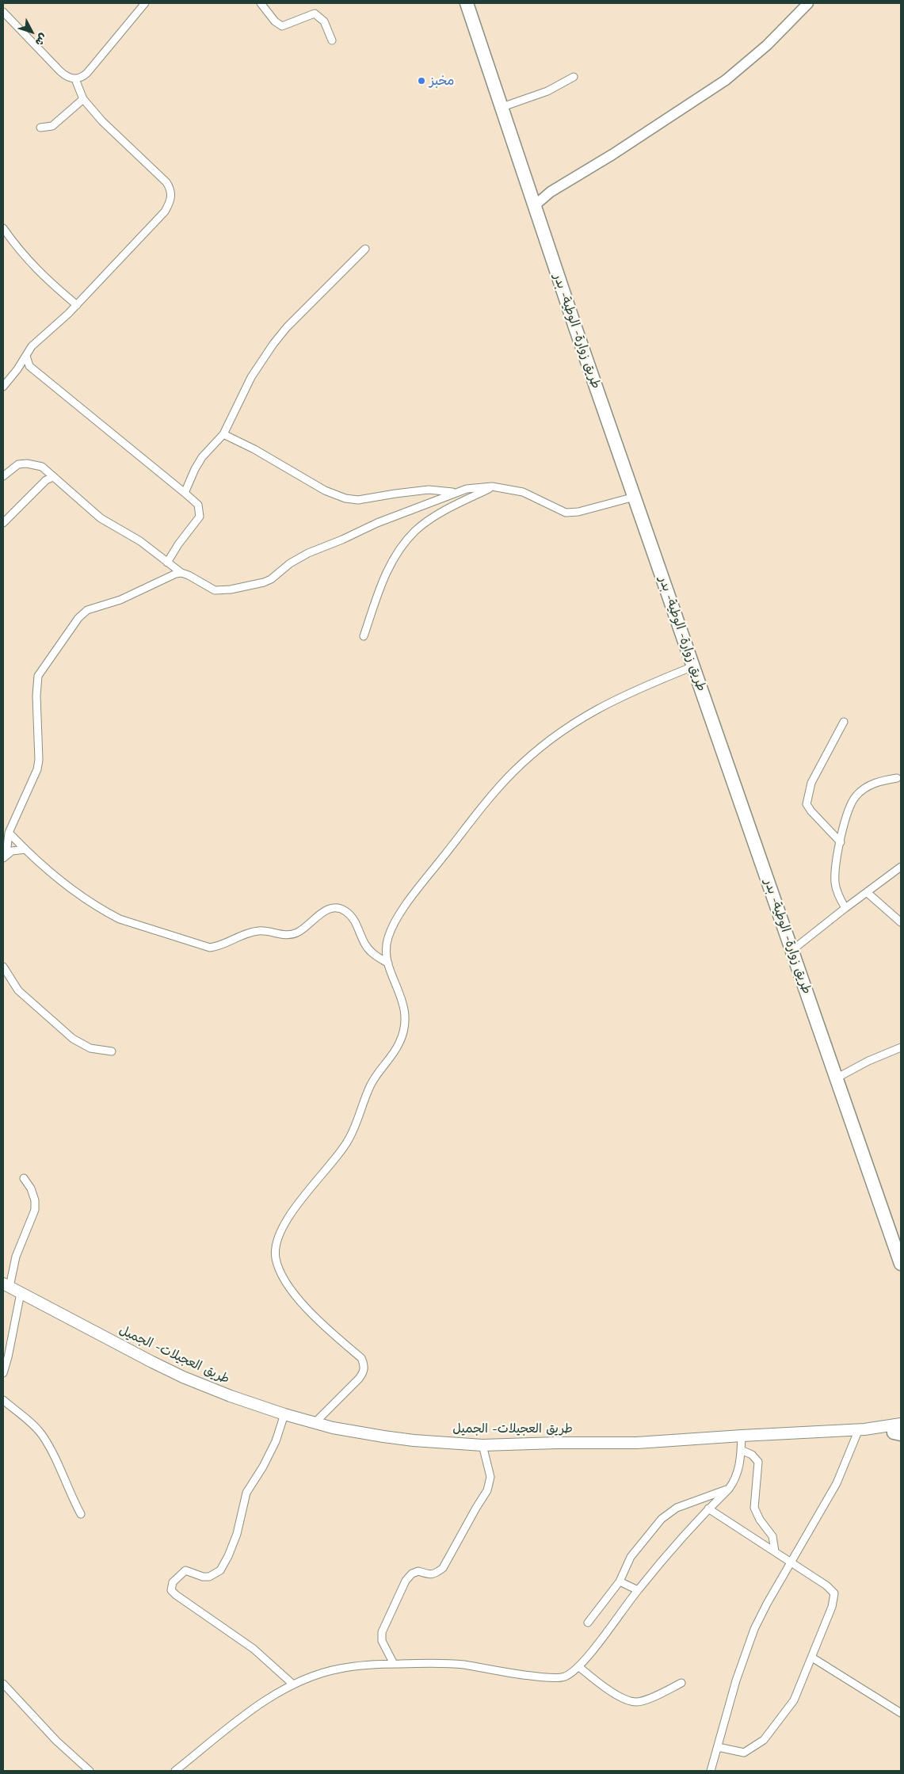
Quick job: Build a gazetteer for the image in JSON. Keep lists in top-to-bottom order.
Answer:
{
  "streets": {
    "highway": ["طريق زوارة- الوطية- بدر"],
    "main road": ["طريق العجيلات- الجميل"]
  },
  "places": ["مخبز"],
  "north": "bottom right"
}
